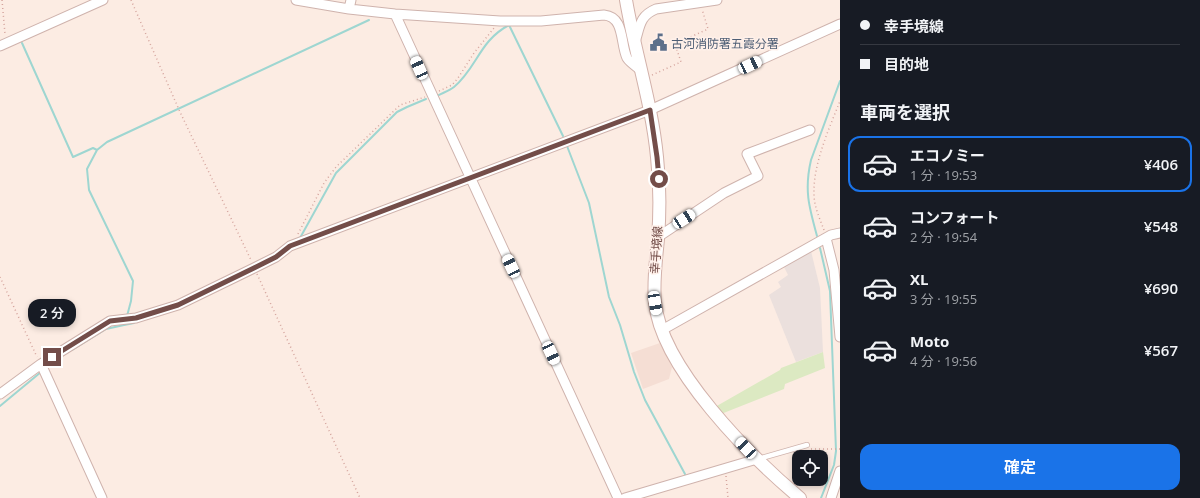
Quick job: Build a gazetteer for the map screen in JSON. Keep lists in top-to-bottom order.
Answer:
{
  "streets": {
    "main road": ["幸手境線"]
  },
  "places": {
    "public building": ["古河消防署五霞分署"]
  },
  "page": {
    "banner": ["幸手境線", "目的地"],
    "heading": "車両を選択",
    "list": [
      {
        "name": "エコノミー",
        "note": "1 分 · 19:53",
        "value": "¥406"
      },
      {
        "name": "コンフォート",
        "note": "2 分 · 19:54",
        "value": "¥548"
      },
      {
        "name": "XL",
        "note": "3 分 · 19:55",
        "value": "¥690"
      },
      {
        "name": "Moto",
        "note": "4 分 · 19:56",
        "value": "¥567"
      }
    ],
    "bubble": "2 分",
    "buttons": "確定"
  }
}
